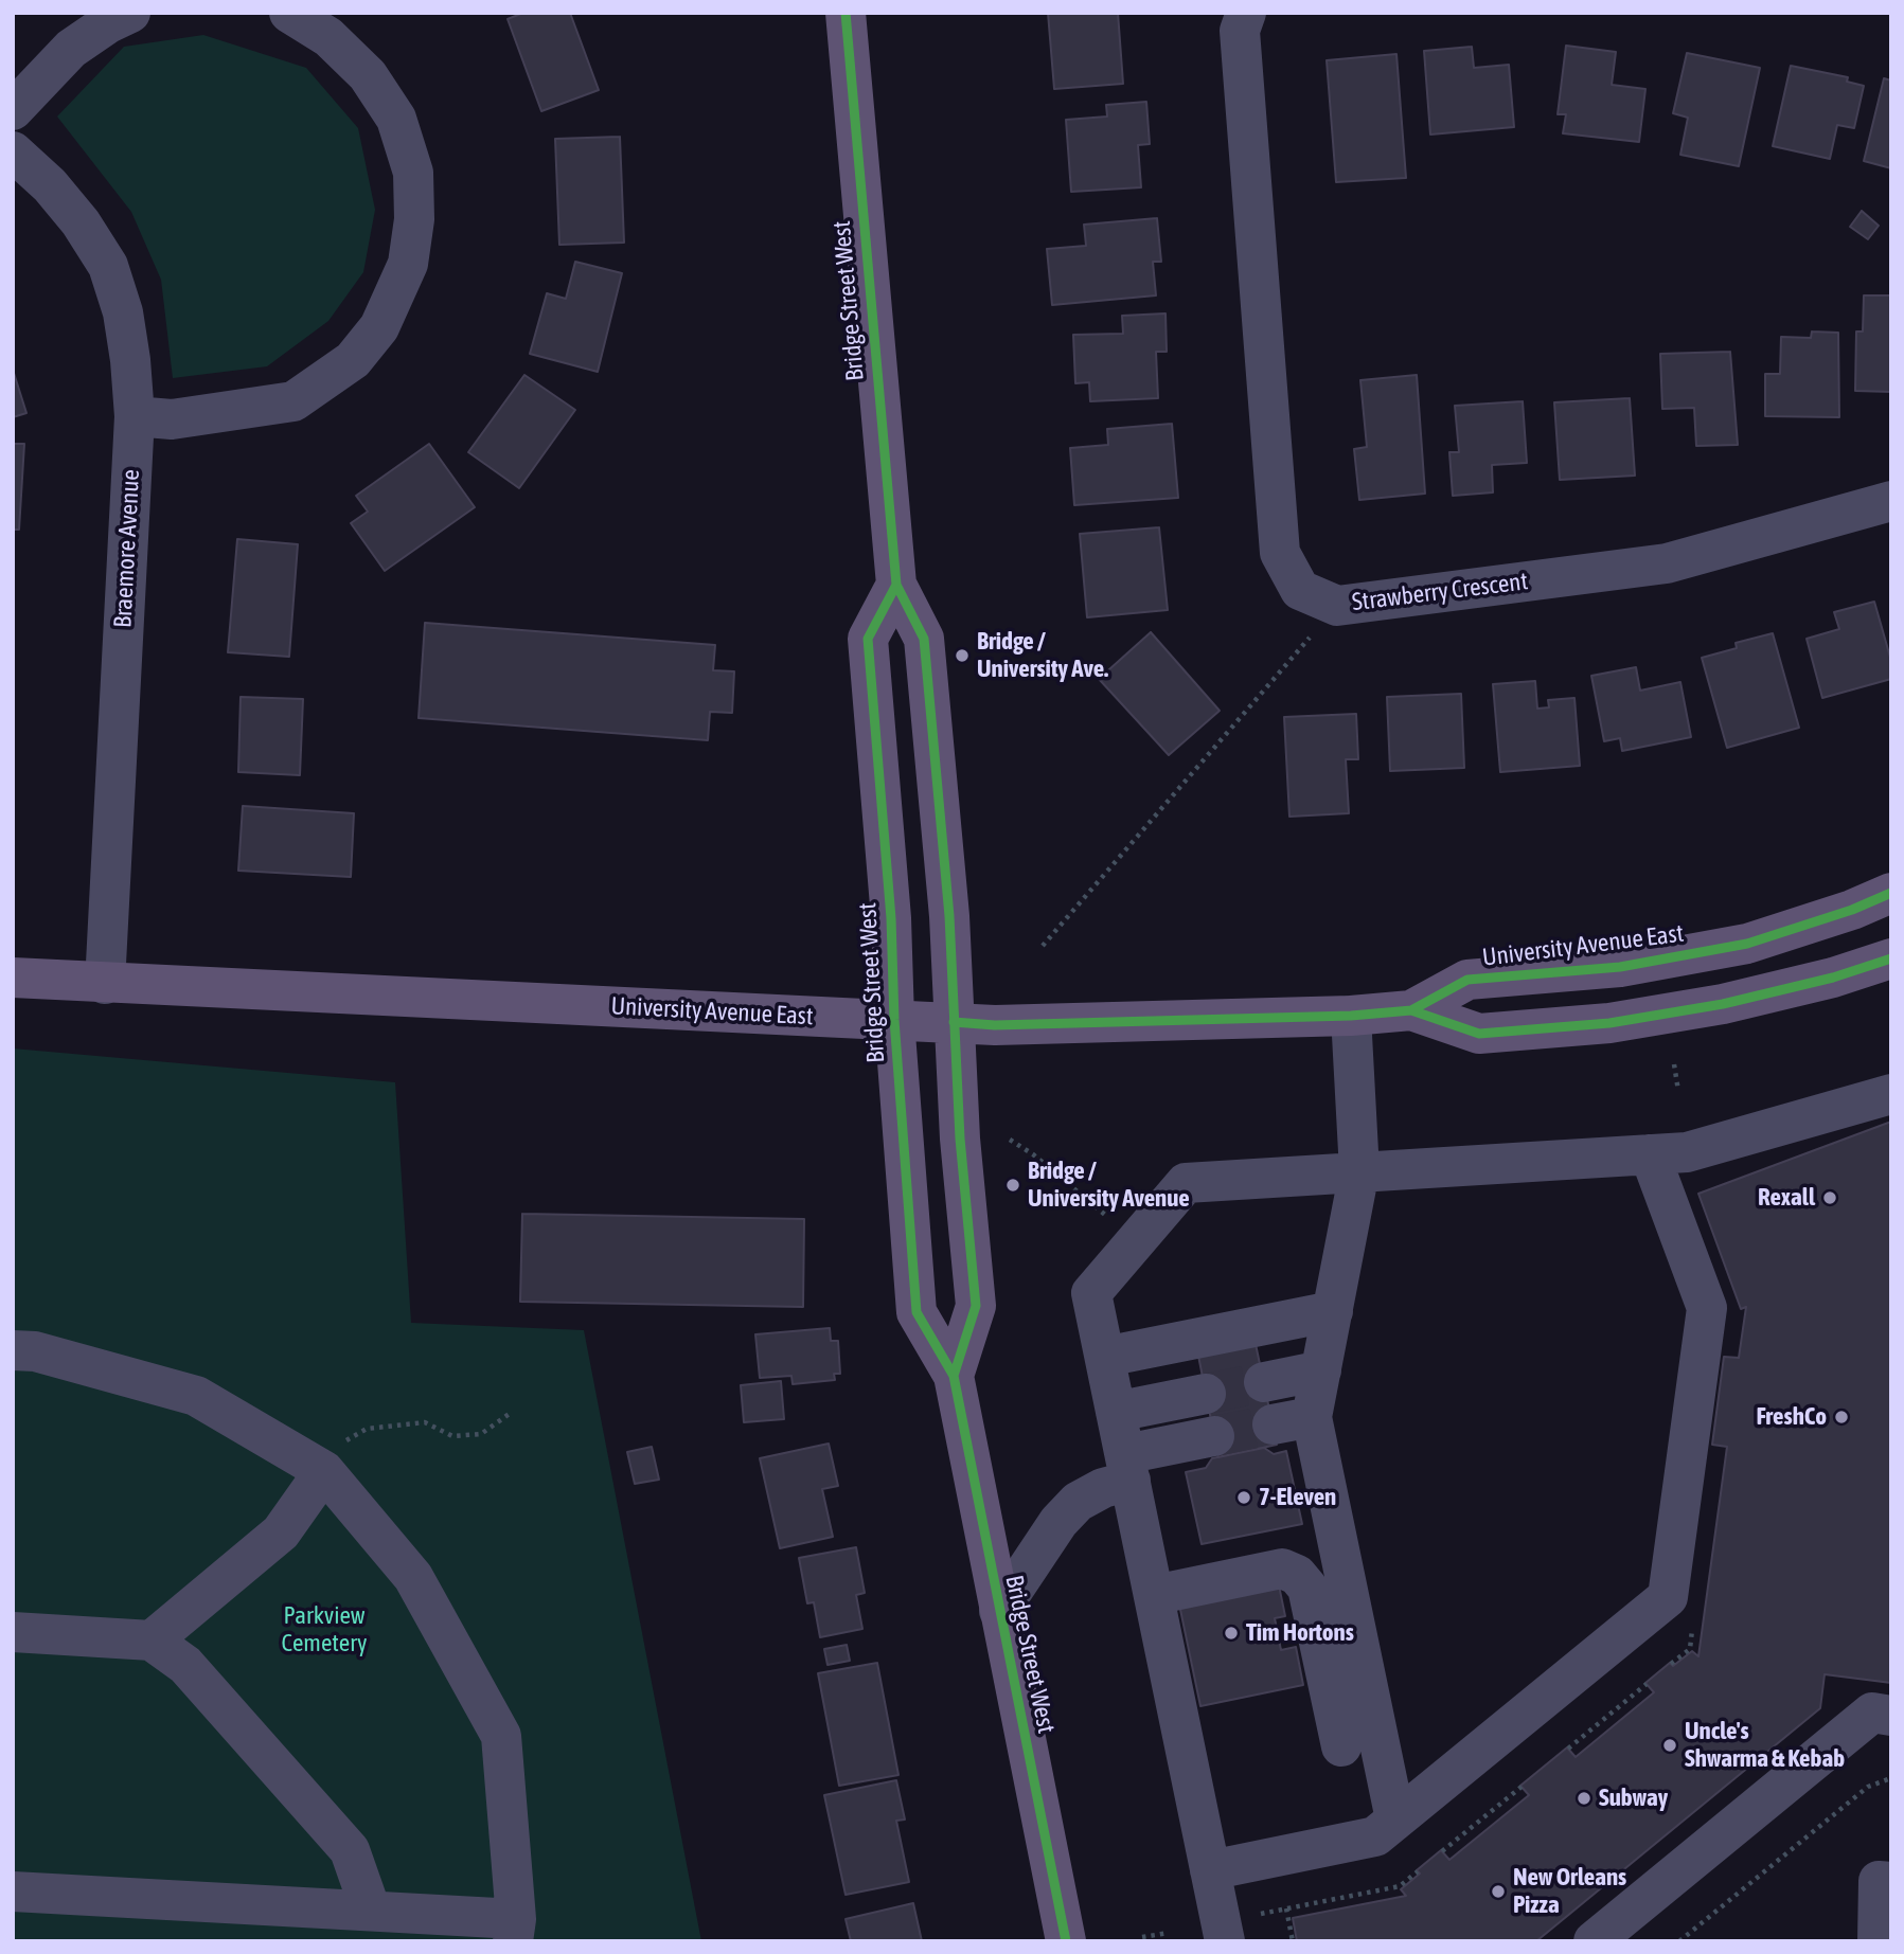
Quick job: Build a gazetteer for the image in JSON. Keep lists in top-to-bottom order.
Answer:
{
  "streets": {
    "main road": ["Bridge Street West", "University Avenue East"],
    "street": ["Braemore Avenue", "Strawberry Crescent"]
  },
  "crossings": [
    ["Bridge Street West", "University Avenue East"],
    ["Braemore Avenue", "University Avenue East"]
  ],
  "parks": ["Parkview Cemetery"],
  "places": [
    "Bridge / University Ave.",
    "Bridge / University Avenue",
    "Rexall",
    "FreshCo",
    "7-Eleven",
    "Tim Hortons",
    "Uncle's Shwarma & Kebab",
    "Subway",
    "New Orleans Pizza"
  ]
}
